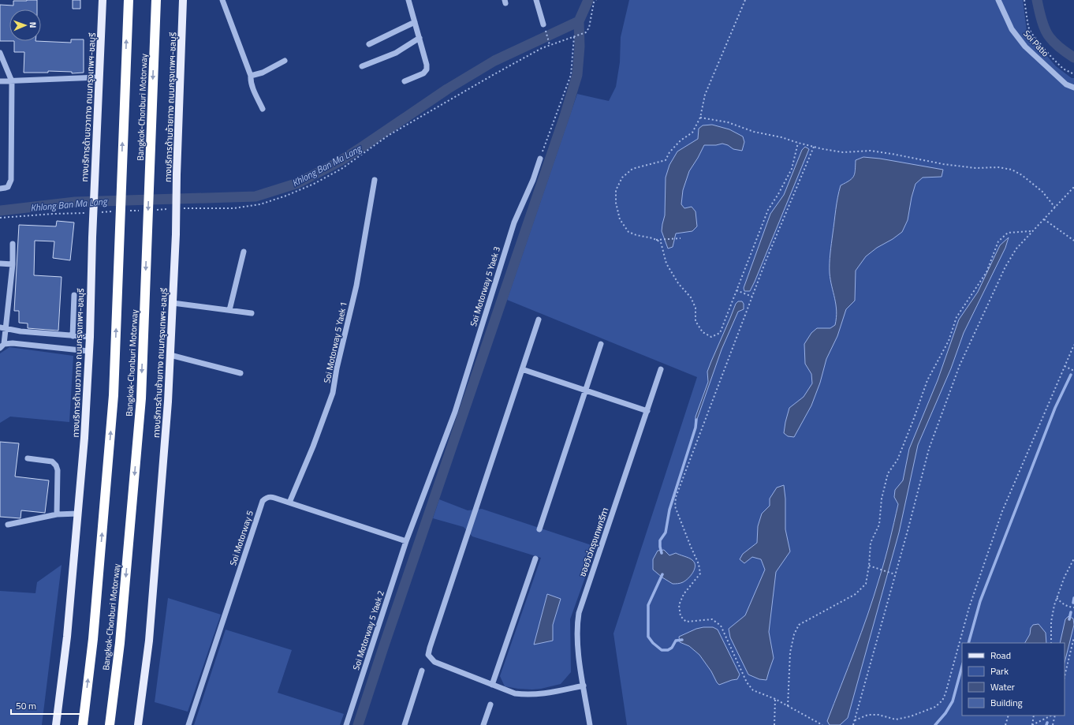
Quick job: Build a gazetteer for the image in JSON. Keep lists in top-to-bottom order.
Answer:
{
  "streets": {
    "highway": ["Bangkok-Chonburi Motorway"],
    "main road": ["ทางบริการด้านขวาทาง ถนนกรุงเทพฯ-ชลบุรี", "ทางบริการด้านซ้ายทาง ถนนกรุงเทพฯ-ชลบุรี"],
    "street": [
      "Soi Patio",
      "Soi Motorway 5 Yaek 3",
      "Soi Motorway 5 Yaek 1",
      "Soi Motorway 5",
      "ซอยวิเว่กรุงเทพกรีฑา",
      "Soi Motorway 5 Yaek 2"
    ]
  },
  "crossings": [
    ["Soi Motorway 5 Yaek 3", "Soi Motorway 5"],
    ["Soi Motorway 5 Yaek 3", "Soi Motorway 5 Yaek 2"],
    ["Soi Motorway 5 Yaek 1", "Soi Motorway 5"],
    ["Soi Motorway 5", "Soi Motorway 5 Yaek 2"]
  ],
  "water": ["Khlong Ban Ma Lang"],
  "legend": [
    "Road",
    "Park",
    "Water",
    "Building"
  ],
  "scale_bar": "50 m",
  "north": "right"
}
